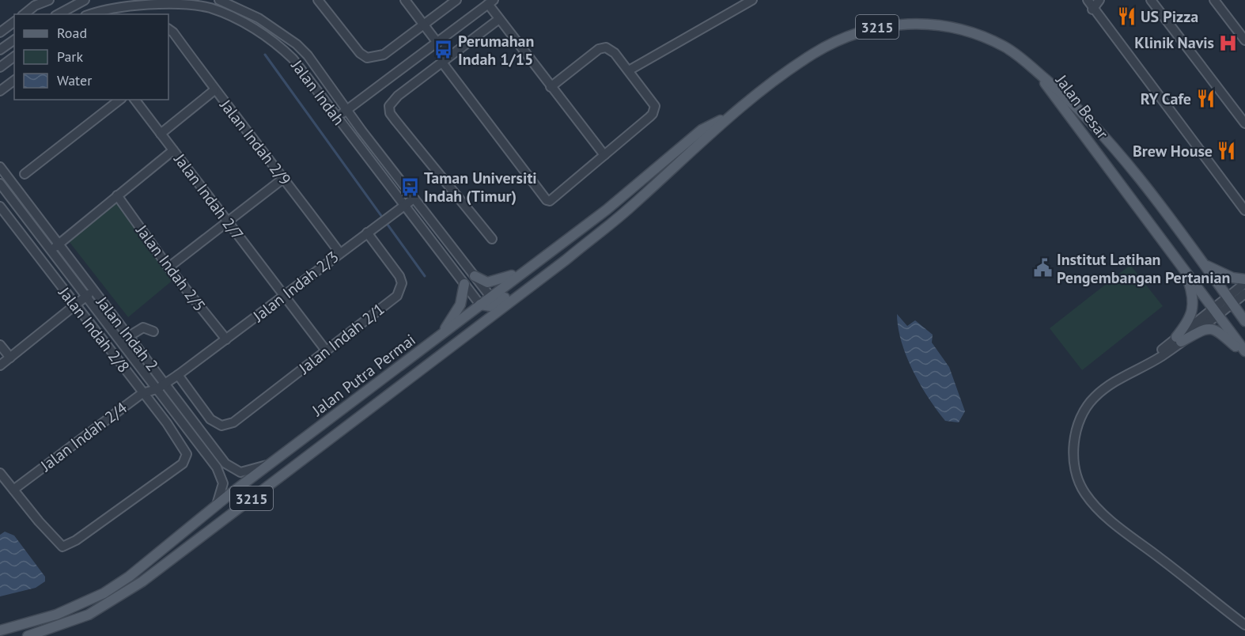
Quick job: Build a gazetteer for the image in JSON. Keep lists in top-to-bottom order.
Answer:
{
  "streets": {
    "main road": ["3215", "Jalan Besar", "Jalan Putra Permai"],
    "street": [
      "Jalan Indah",
      "Jalan Indah 2/9",
      "Jalan Indah 2/7",
      "Jalan Indah 2/5",
      "Jalan Indah 2/3",
      "Jalan Indah 2/8",
      "Jalan Indah 2",
      "Jalan Indah 2/1",
      "Jalan Indah 2/4"
    ]
  },
  "crossings": [
    ["Jalan Indah", "Jalan Indah 2/3"],
    ["Jalan Indah", "Jalan Putra Permai"],
    ["Jalan Besar", "Jalan Putra Permai"],
    ["Jalan Indah 2/9", "Jalan Indah 2/3"],
    ["Jalan Indah 2/7", "Jalan Indah 2/3"],
    ["Jalan Indah 2/7", "Jalan Indah 2/1"],
    ["Jalan Indah 2/5", "Jalan Indah 2/3"],
    ["Jalan Indah 2/3", "Jalan Indah 2"],
    ["Jalan Indah 2/3", "Jalan Indah 2/1"],
    ["Jalan Indah 2/3", "Jalan Indah 2/4"],
    ["Jalan Indah 2/8", "Jalan Indah 2/4"],
    ["Jalan Indah 2", "Jalan Putra Permai"],
    ["Jalan Indah 2", "Jalan Indah 2/4"]
  ],
  "places": {
    "restaurant": ["US Pizza", "RY Cafe", "Brew House"],
    "hospital": ["Klinik Navis"],
    "bus stop": ["Perumahan Indah 1/15", "Taman Universiti Indah (Timur)"],
    "public building": ["Institut Latihan Pengembangan Pertanian"]
  },
  "legend": ["Road", "Park", "Water"]
}
